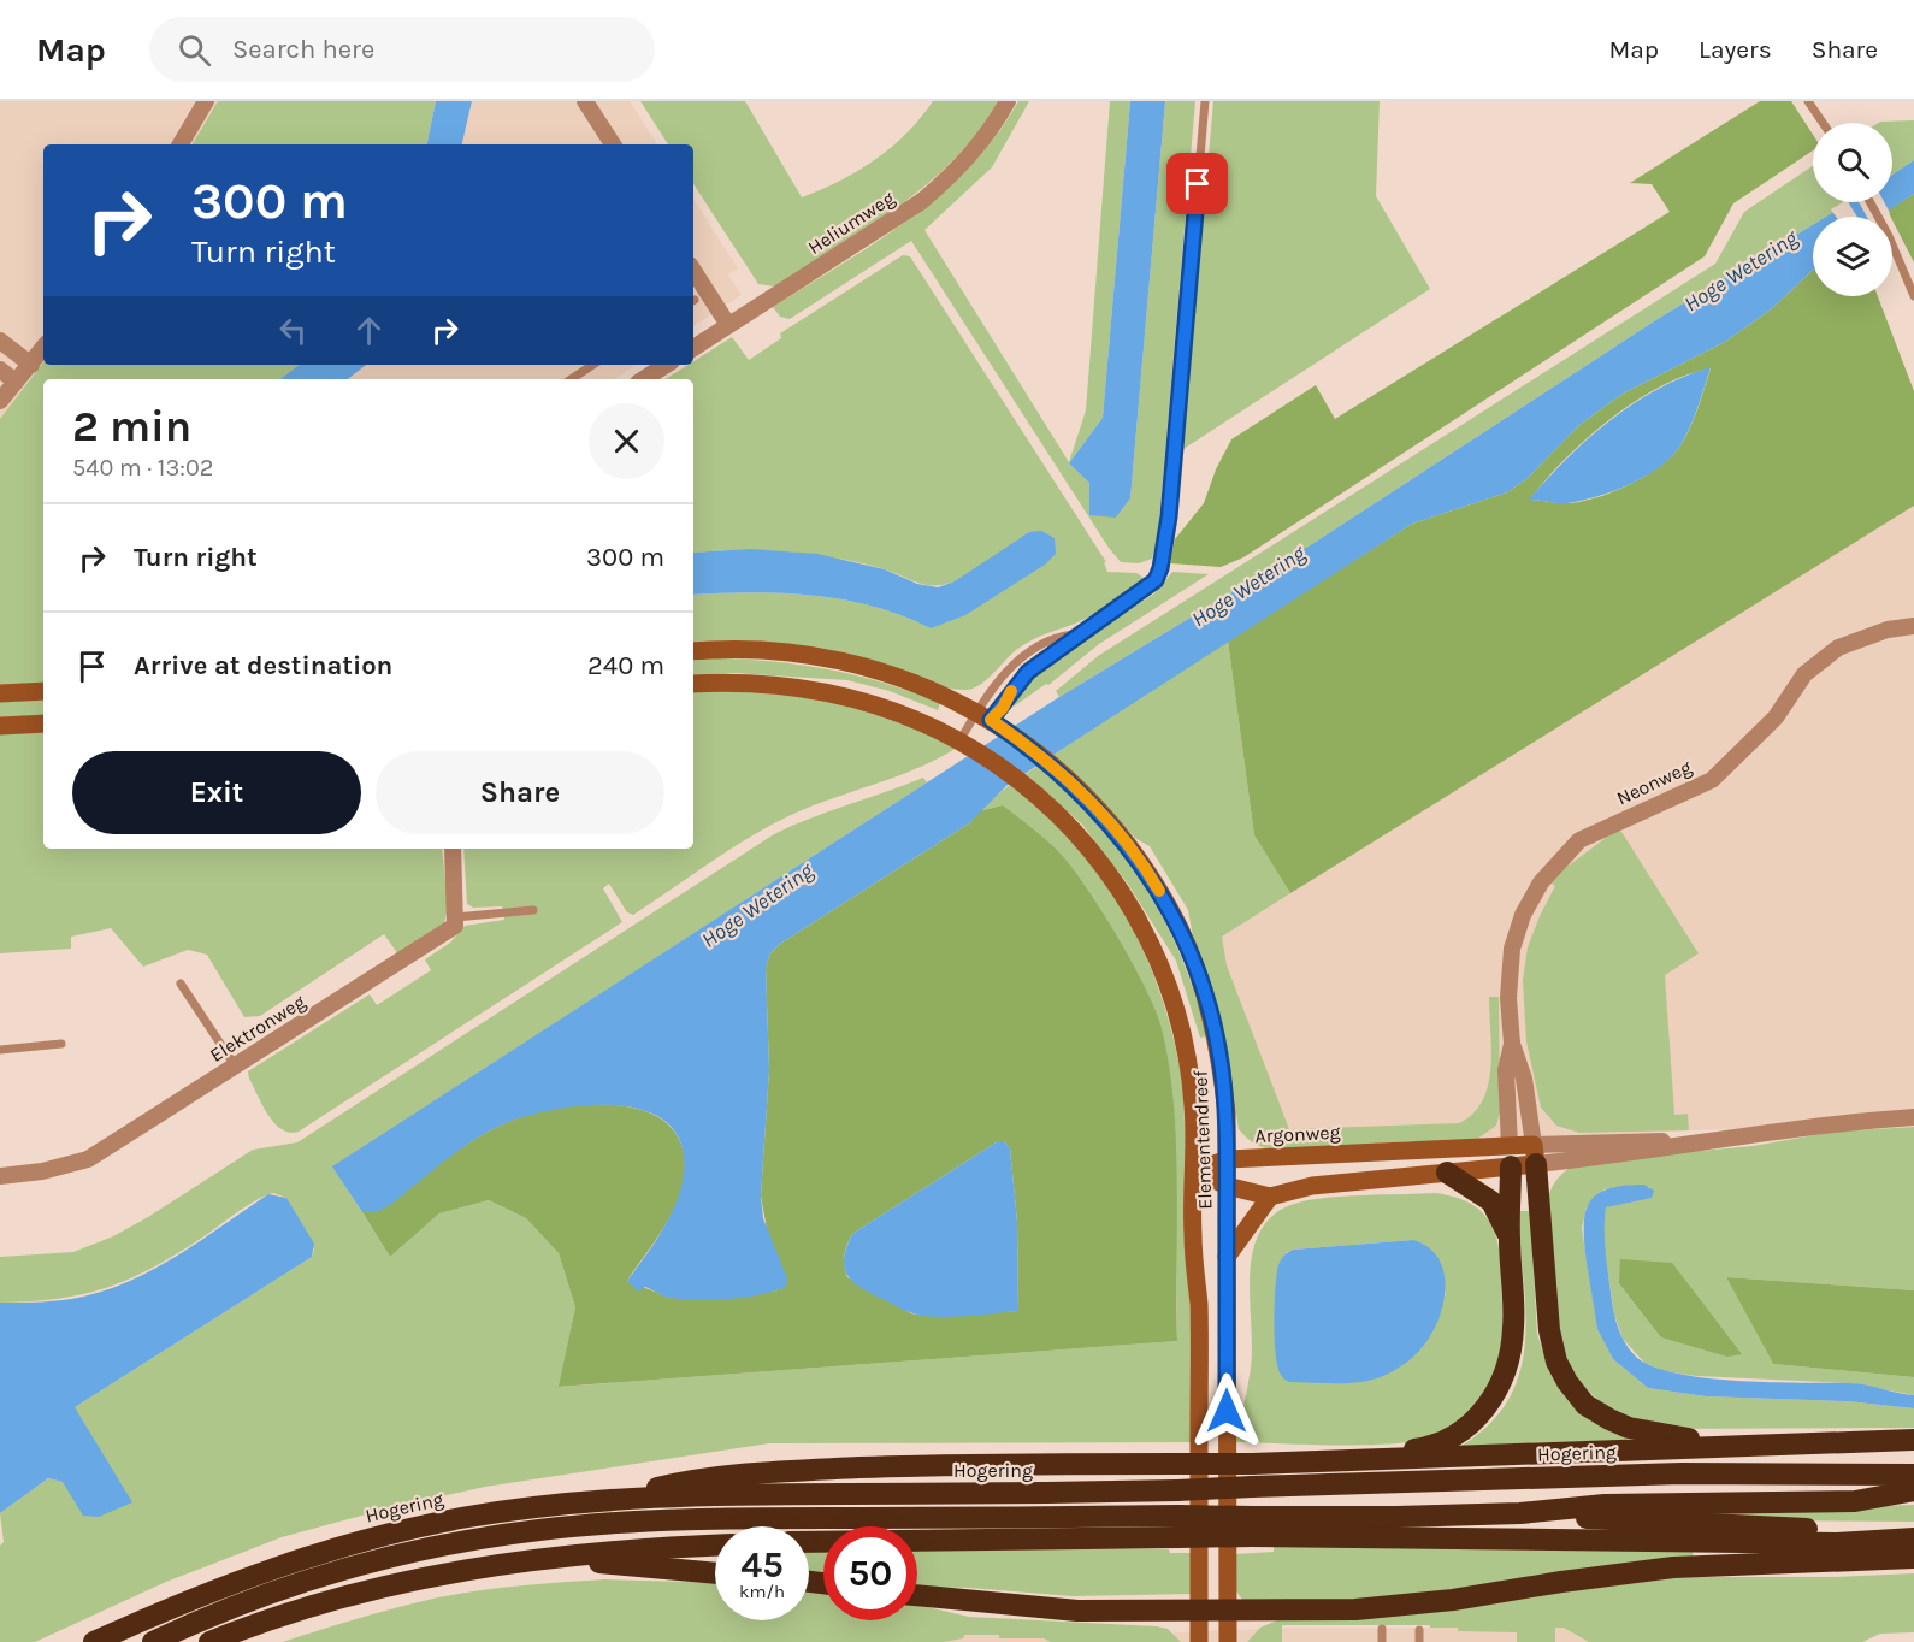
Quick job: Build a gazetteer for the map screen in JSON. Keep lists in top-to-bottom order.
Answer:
{
  "streets": {
    "highway": ["Hogering"],
    "main road": ["Argonweg", "Elementendreef"],
    "street": ["Heliumweg", "Neonweg", "Elektronweg"]
  },
  "crossings": [
    ["Neonweg", "Argonweg"],
    ["Argonweg", "Elementendreef"]
  ],
  "water": ["Hoge Wetering"],
  "page": {
    "header": "Map",
    "search": "Search here",
    "nav": ["Map", "Layers", "Share"],
    "turn": ["300 m", "Turn right"],
    "heading": ["2 min", "540 m · 13:02"],
    "list": [
      {
        "name": "Turn right",
        "value": "300 m"
      },
      {
        "name": "Arrive at destination",
        "value": "240 m"
      }
    ],
    "buttons": ["Exit", "Share"],
    "speed": "45 km/h",
    "limit": "50"
  }
}
